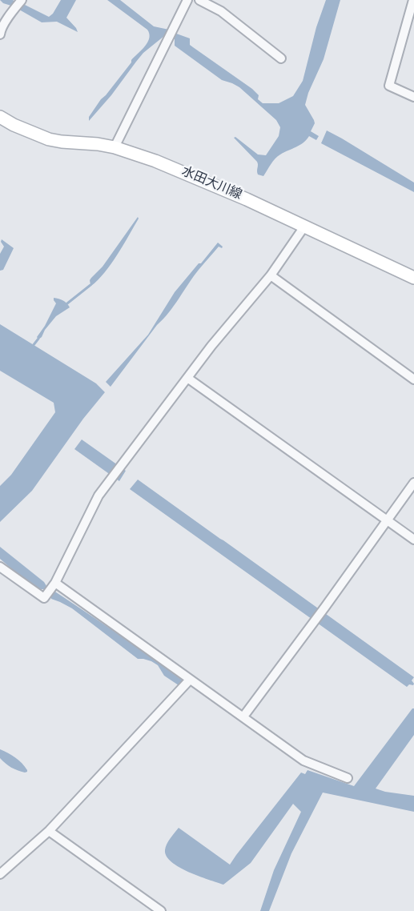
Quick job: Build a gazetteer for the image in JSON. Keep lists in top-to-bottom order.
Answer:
{
  "streets": {
    "main road": ["水田大川線"]
  }
}
